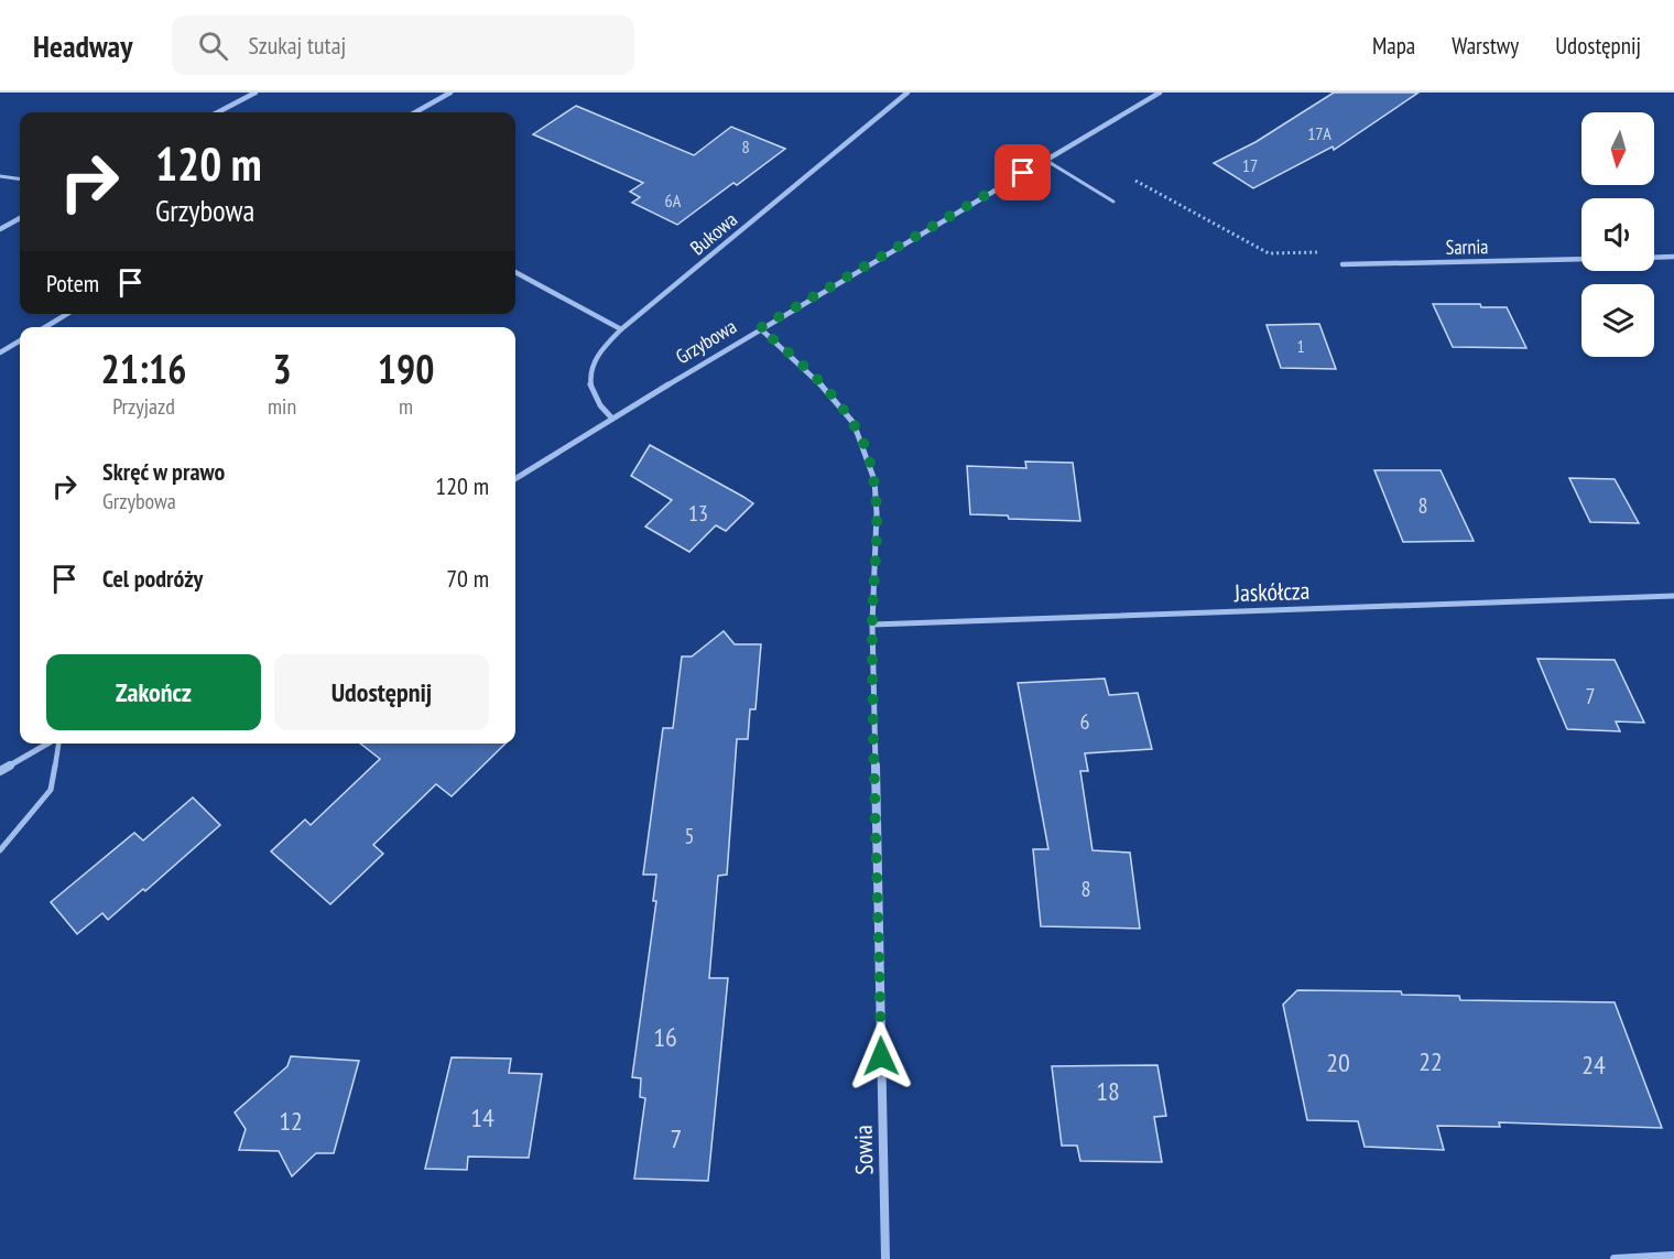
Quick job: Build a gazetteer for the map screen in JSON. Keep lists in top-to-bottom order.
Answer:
{
  "streets": {
    "street": [
      "Bukowa",
      "Sarnia",
      "Grzybowa",
      "Jaskółcza",
      "Sowia"
    ]
  },
  "crossings": [
    ["Bukowa", "Grzybowa"],
    ["Grzybowa", "Sowia"],
    ["Jaskółcza", "Sowia"]
  ],
  "house_numbers": [
    "17A",
    "8",
    "17",
    "6A",
    "1",
    "8",
    "13",
    "7",
    "6",
    "5",
    "8",
    "16",
    "22",
    "20",
    "24",
    "18",
    "14",
    "12",
    "7"
  ],
  "north": "bottom",
  "page": {
    "header": "Headway",
    "search": "Szukaj tutaj",
    "nav": ["Mapa", "Warstwy", "Udostępnij"],
    "turn": ["120 m", "Grzybowa"],
    "then": "Potem",
    "eta": [
      "21:16",
      "Przyjazd",
      "3",
      "min",
      "190",
      "m"
    ],
    "list": [
      {
        "name": "Skręć w prawo",
        "note": "Grzybowa",
        "value": "120 m"
      },
      {
        "name": "Cel podróży",
        "value": "70 m"
      }
    ],
    "buttons": ["Zakończ", "Udostępnij"]
  }
}
